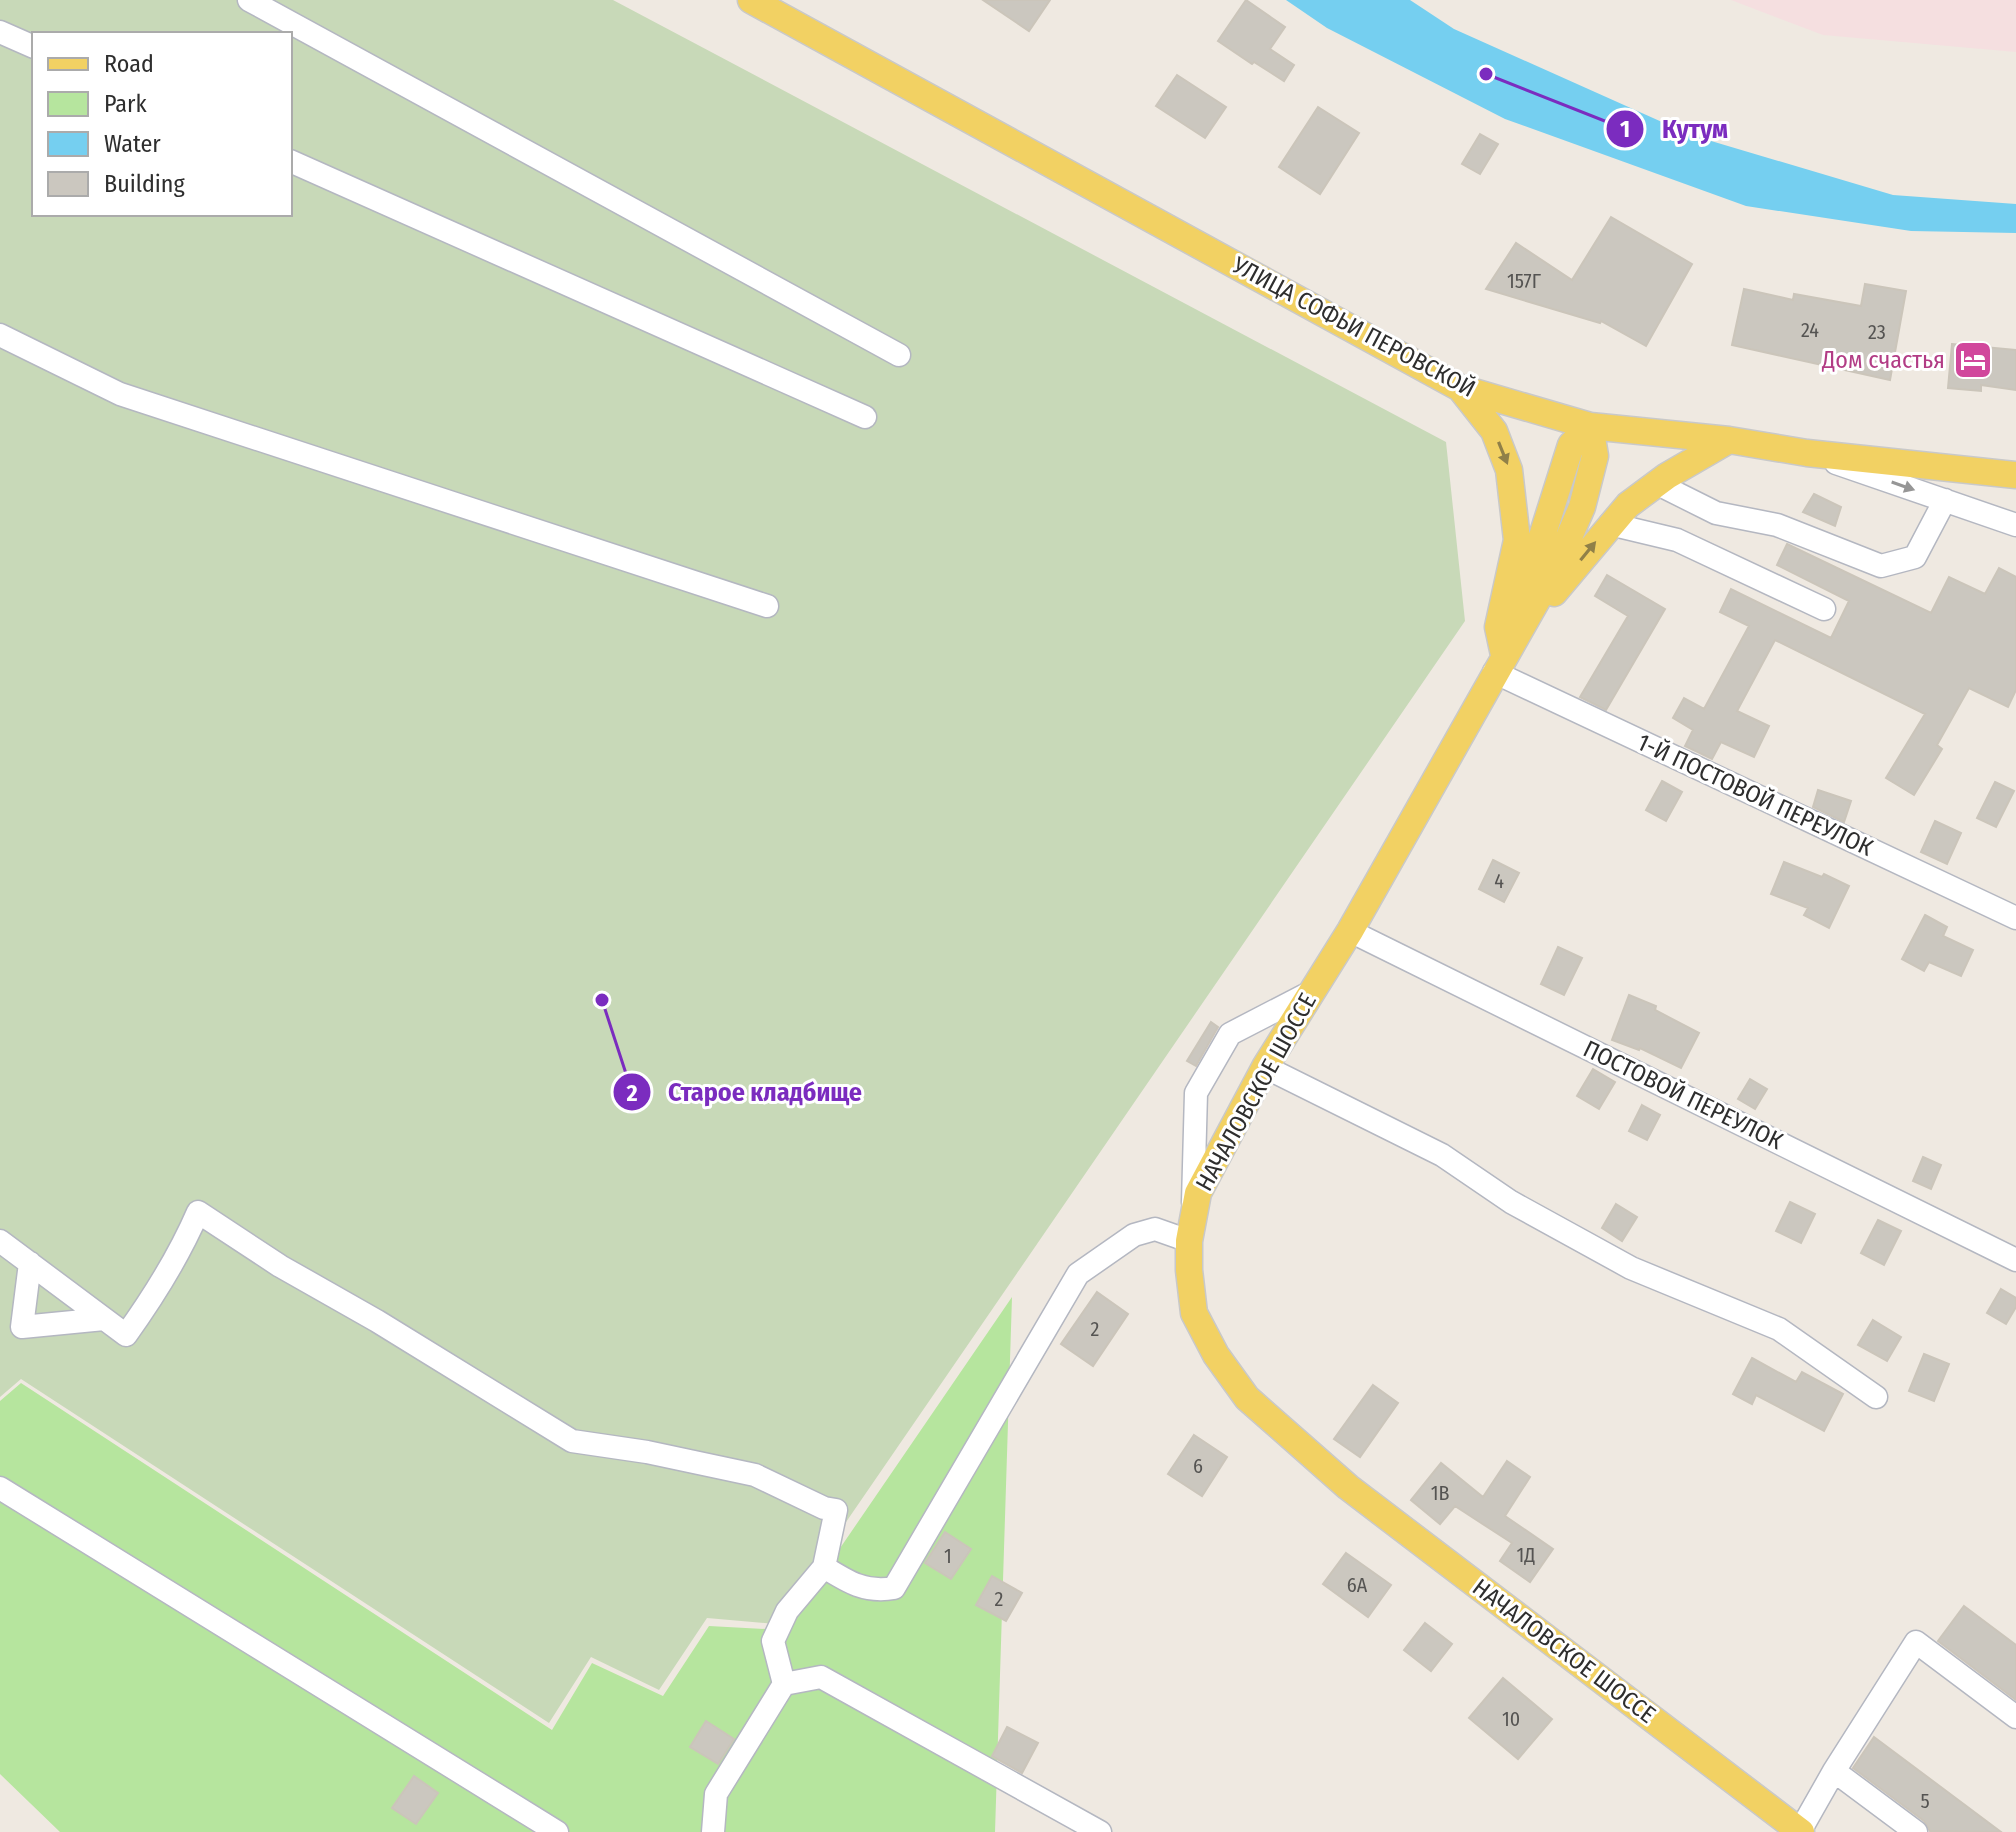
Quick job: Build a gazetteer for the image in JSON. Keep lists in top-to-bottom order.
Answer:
{
  "streets": {
    "main road": ["УЛИЦА СОФЬИ ПЕРОВСКОЙ", "НАЧАЛОВСКОЕ ШОССЕ"],
    "street": ["1-Й ПОСТОВОЙ ПЕРЕУЛОК", "ПОСТОВОЙ ПЕРЕУЛОК"]
  },
  "crossings": [
    ["УЛИЦА СОФЬИ ПЕРОВСКОЙ", "НАЧАЛОВСКОЕ ШОССЕ"],
    ["1-Й ПОСТОВОЙ ПЕРЕУЛОК", "НАЧАЛОВСКОЕ ШОССЕ"],
    ["НАЧАЛОВСКОЕ ШОССЕ", "ПОСТОВОЙ ПЕРЕУЛОК"]
  ],
  "places": {
    "other": ["Кутум", "Старое кладбище"],
    "hotel": ["Дом счастья"]
  },
  "house_numbers": [
    "157Г",
    "24",
    "23",
    "4",
    "2",
    "6",
    "1В",
    "1Д",
    "1",
    "6А",
    "2",
    "10",
    "5"
  ],
  "legend": [
    "Road",
    "Park",
    "Water",
    "Building"
  ]
}
